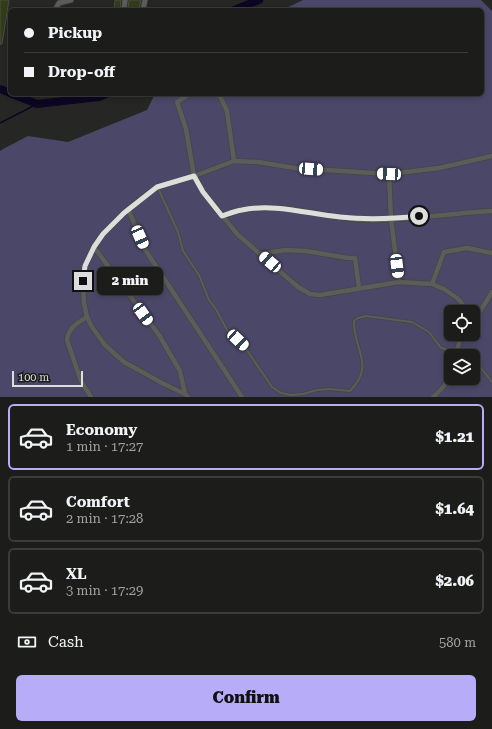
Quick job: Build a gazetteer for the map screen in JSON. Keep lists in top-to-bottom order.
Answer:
{
  "scale_bar": "100 m",
  "page": {
    "banner": ["Pickup", "Drop-off"],
    "bubble": "2 min",
    "scale": "100 m",
    "list": [
      {
        "name": "Economy",
        "note": "1 min · 17:27",
        "value": "$1.21"
      },
      {
        "name": "Comfort",
        "note": "2 min · 17:28",
        "value": "$1.64"
      },
      {
        "name": "XL",
        "note": "3 min · 17:29",
        "value": "$2.06"
      }
    ],
    "pay": ["Cash", "580 m"],
    "buttons": "Confirm"
  }
}
